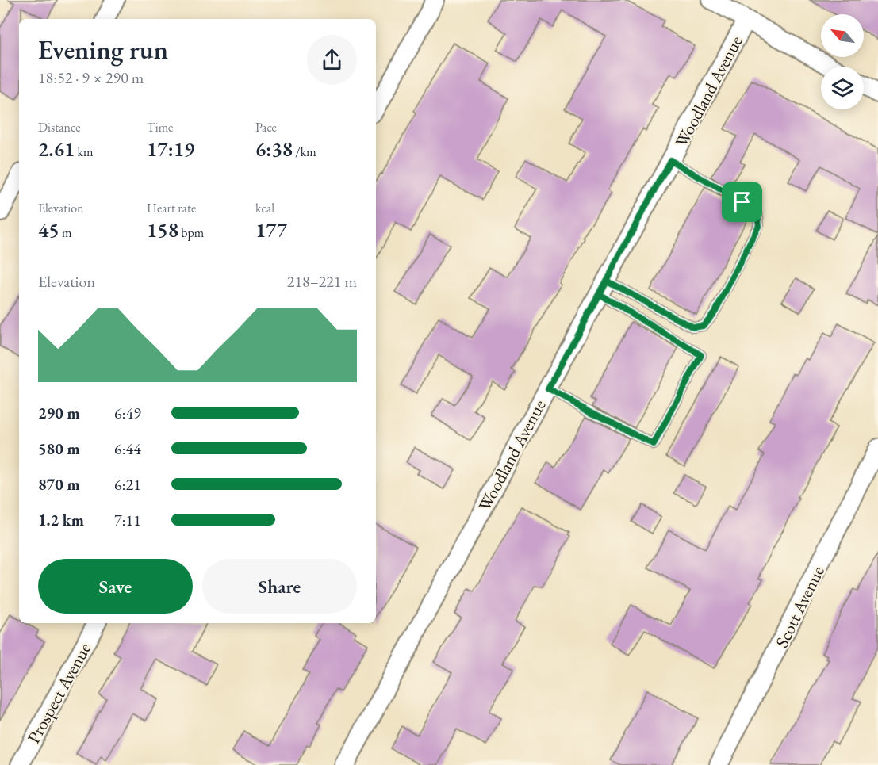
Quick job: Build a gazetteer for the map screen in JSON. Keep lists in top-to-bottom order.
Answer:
{
  "streets": {
    "street": ["Woodland Avenue", "Scott Avenue", "Prospect Avenue"]
  },
  "north": "top left",
  "page": {
    "heading": ["Evening run", "18:52 · 9 × 290 m"],
    "stats": [
      ["Distance", "2.61 km"],
      ["Time", "17:19"],
      ["Pace", "6:38 /km"],
      ["Elevation", "45 m"],
      ["Heart rate", "158 bpm"],
      ["kcal", "177"]
    ],
    "chart": ["Elevation", "218–221 m"],
    "list": [
      {
        "name": "290 m",
        "note": "6:49"
      },
      {
        "name": "580 m",
        "note": "6:44"
      },
      {
        "name": "870 m",
        "note": "6:21"
      },
      {
        "name": "1.2 km",
        "note": "7:11"
      }
    ],
    "buttons": ["Save", "Share"]
  }
}
